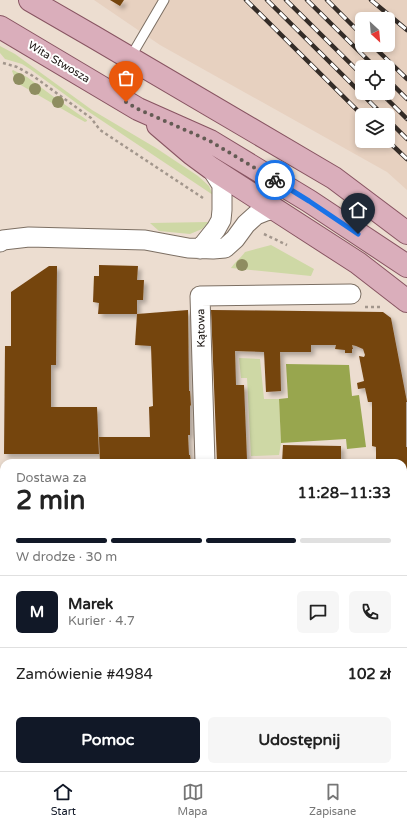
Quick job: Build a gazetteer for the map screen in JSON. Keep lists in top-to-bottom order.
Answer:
{
  "streets": {
    "main road": ["Wita Stwosza"],
    "street": ["Kątowa"]
  },
  "north": "bottom right",
  "page": {
    "heading": ["2 min", "Dostawa za", "11:28–11:33"],
    "panel": [
      "Marek",
      "Kurier · 4.7",
      "Zamówienie #4984",
      "102 zł"
    ],
    "bar": "W drodze · 30 m",
    "round": "M",
    "buttons": ["Pomoc", "Udostępnij"],
    "tabs": ["Start", "Mapa", "Zapisane"]
  }
}
